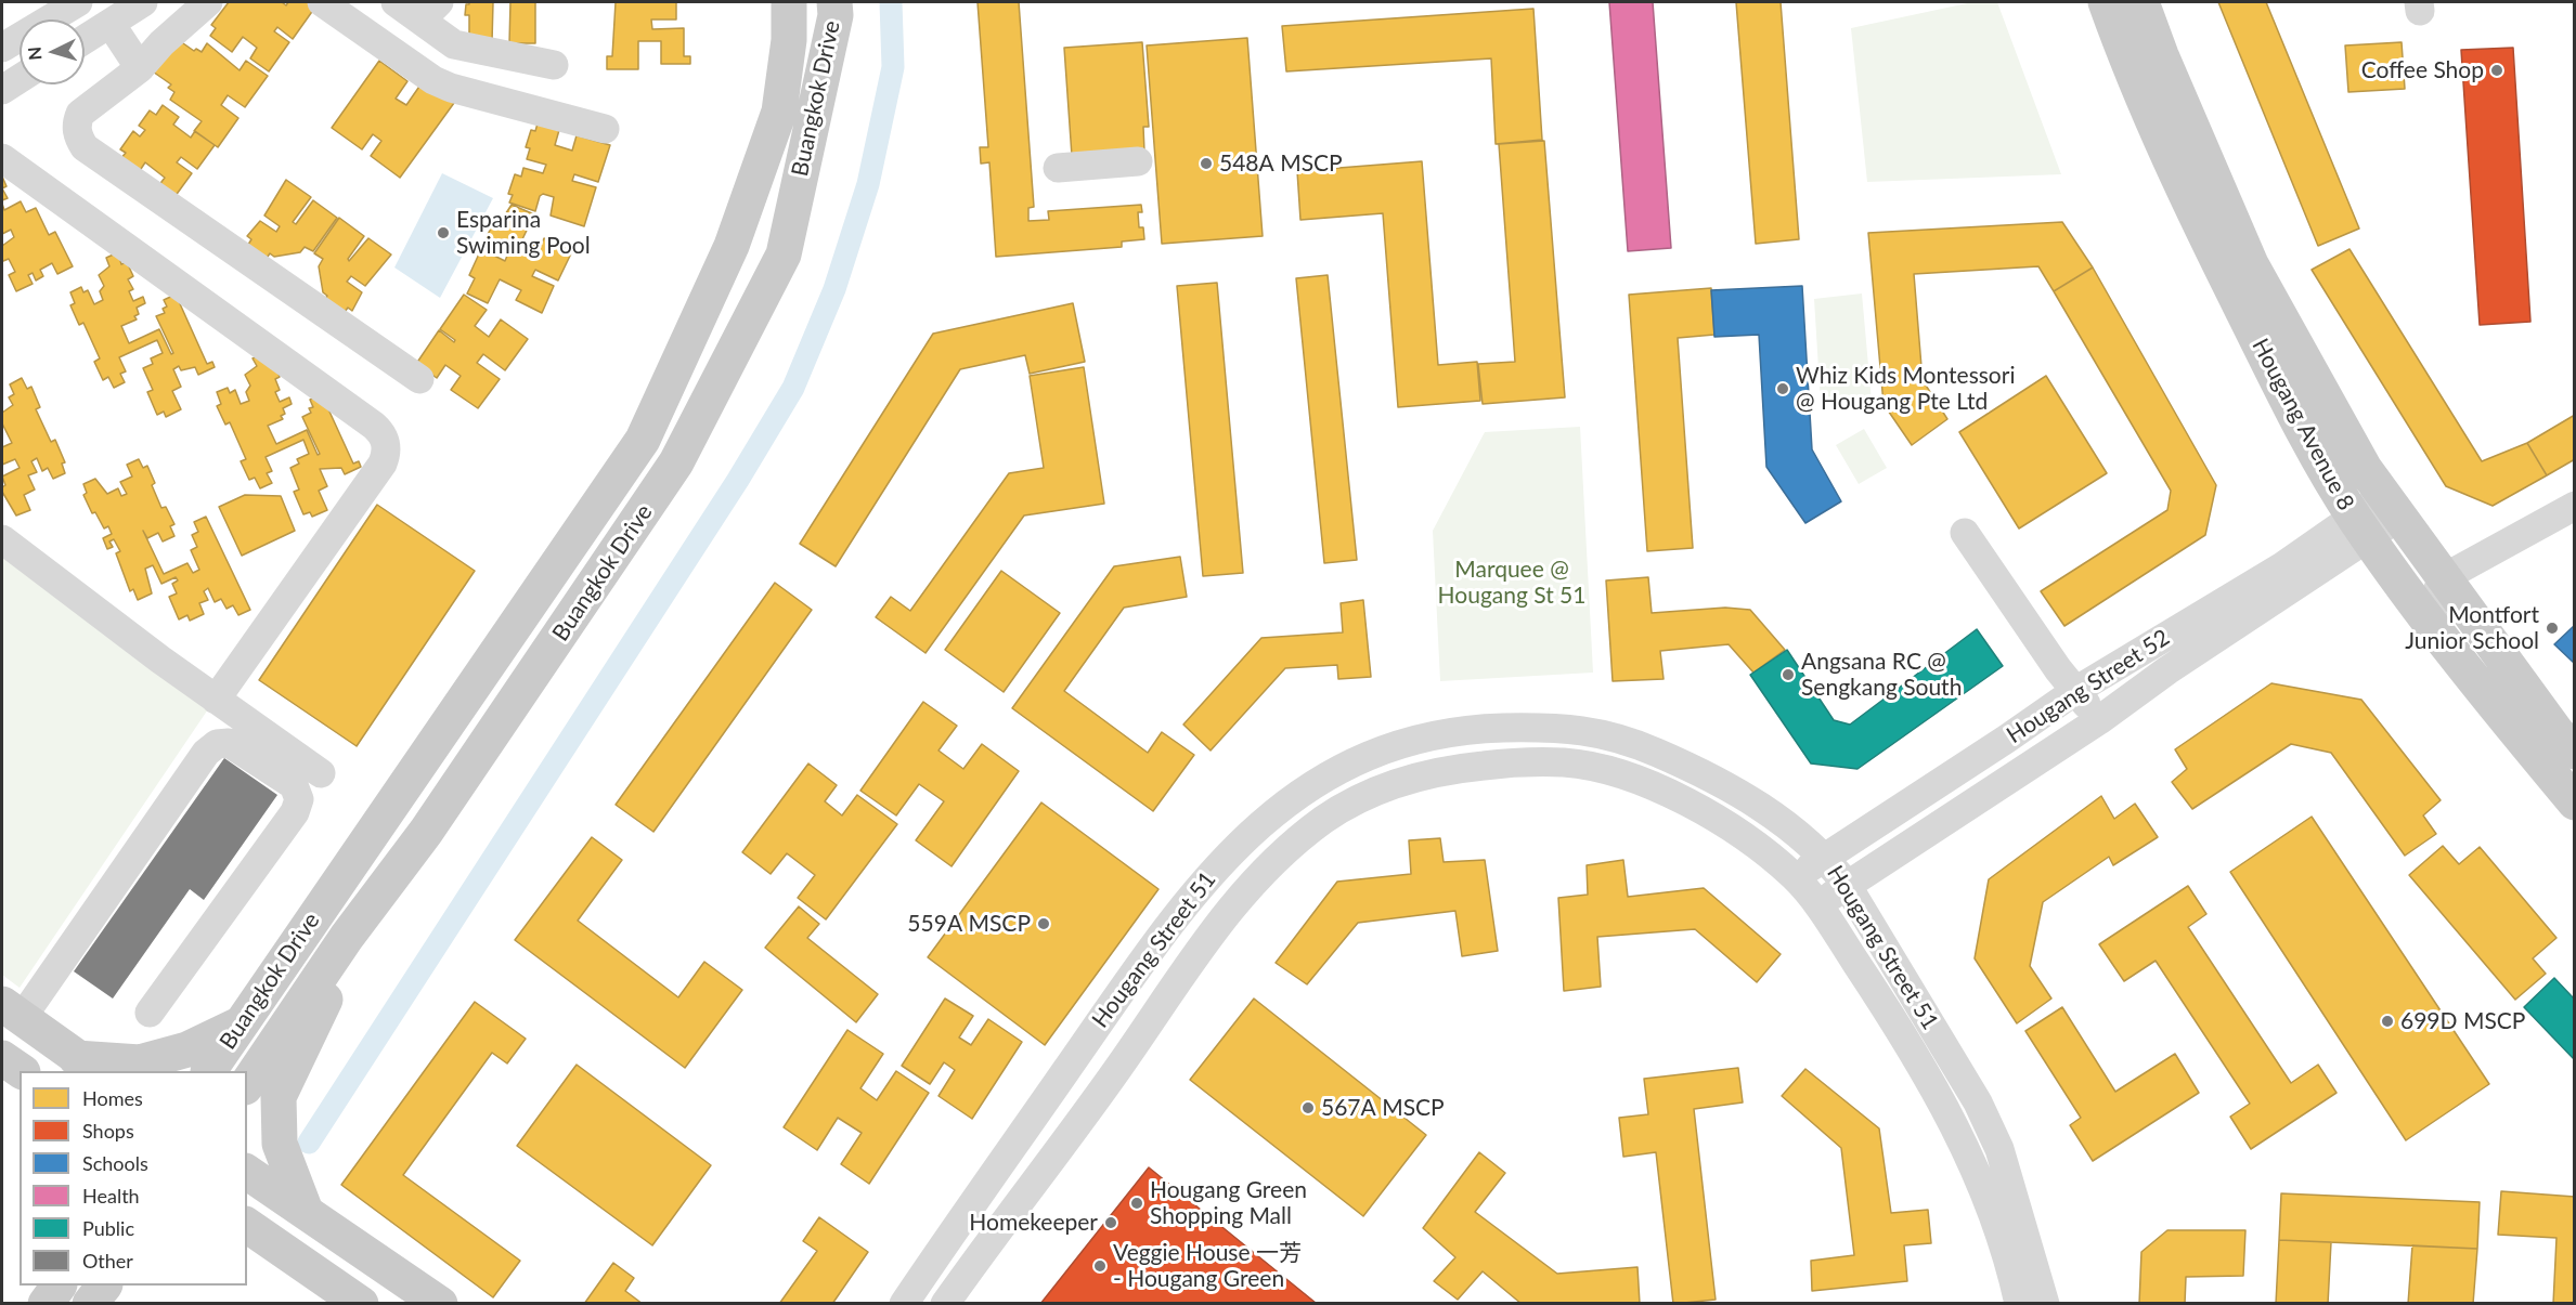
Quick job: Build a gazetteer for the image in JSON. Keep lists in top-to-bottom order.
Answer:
{
  "streets": {
    "main road": ["Buangkok Drive", "Hougang Avenue 8"],
    "street": ["Hougang Street 52", "Hougang Street 51"]
  },
  "crossings": [
    ["Hougang Avenue 8", "Hougang Street 52"],
    ["Hougang Street 52", "Hougang Street 51"]
  ],
  "parks": ["Marquee @ Hougang St 51"],
  "places": [
    "Coffee Shop",
    "548A MSCP",
    "Esparina Swiming Pool",
    "Whiz Kids Montessori @ Hougang Pte Ltd",
    "Montfort Junior School",
    "Angsana RC @ Sengkang South",
    "559A MSCP",
    "699D MSCP",
    "567A MSCP",
    "Hougang Green Shopping Mall",
    "Homekeeper",
    "Veggie House 一芳 - Hougang Green"
  ],
  "legend": [
    "Homes",
    "Shops",
    "Schools",
    "Health",
    "Public",
    "Other"
  ],
  "north": "left"
}
